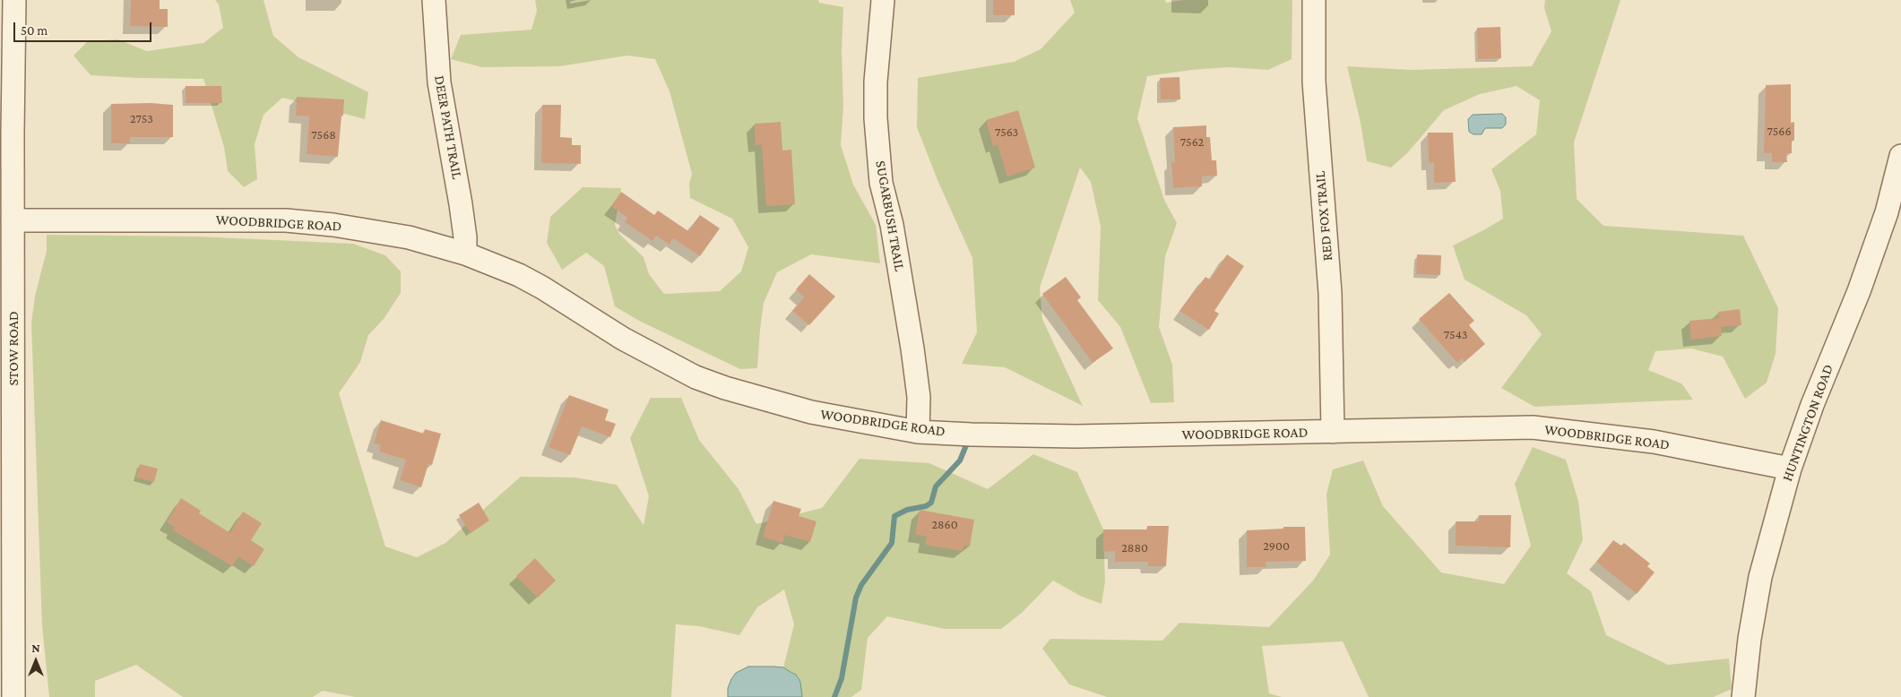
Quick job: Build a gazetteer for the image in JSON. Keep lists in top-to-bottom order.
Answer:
{
  "streets": {
    "street": [
      "DEER PATH TRAIL",
      "SUGARBUSH TRAIL",
      "RED FOX TRAIL",
      "WOODBRIDGE ROAD",
      "STOW ROAD",
      "HUNTINGTON ROAD"
    ]
  },
  "crossings": [
    ["DEER PATH TRAIL", "WOODBRIDGE ROAD"],
    ["SUGARBUSH TRAIL", "WOODBRIDGE ROAD"],
    ["RED FOX TRAIL", "WOODBRIDGE ROAD"],
    ["WOODBRIDGE ROAD", "STOW ROAD"],
    ["WOODBRIDGE ROAD", "HUNTINGTON ROAD"]
  ],
  "house_numbers": [
    "2753",
    "7566",
    "7563",
    "7568",
    "7562",
    "7543",
    "2860",
    "2900",
    "2880"
  ],
  "scale_bar": "50 m",
  "north": "top"
}
